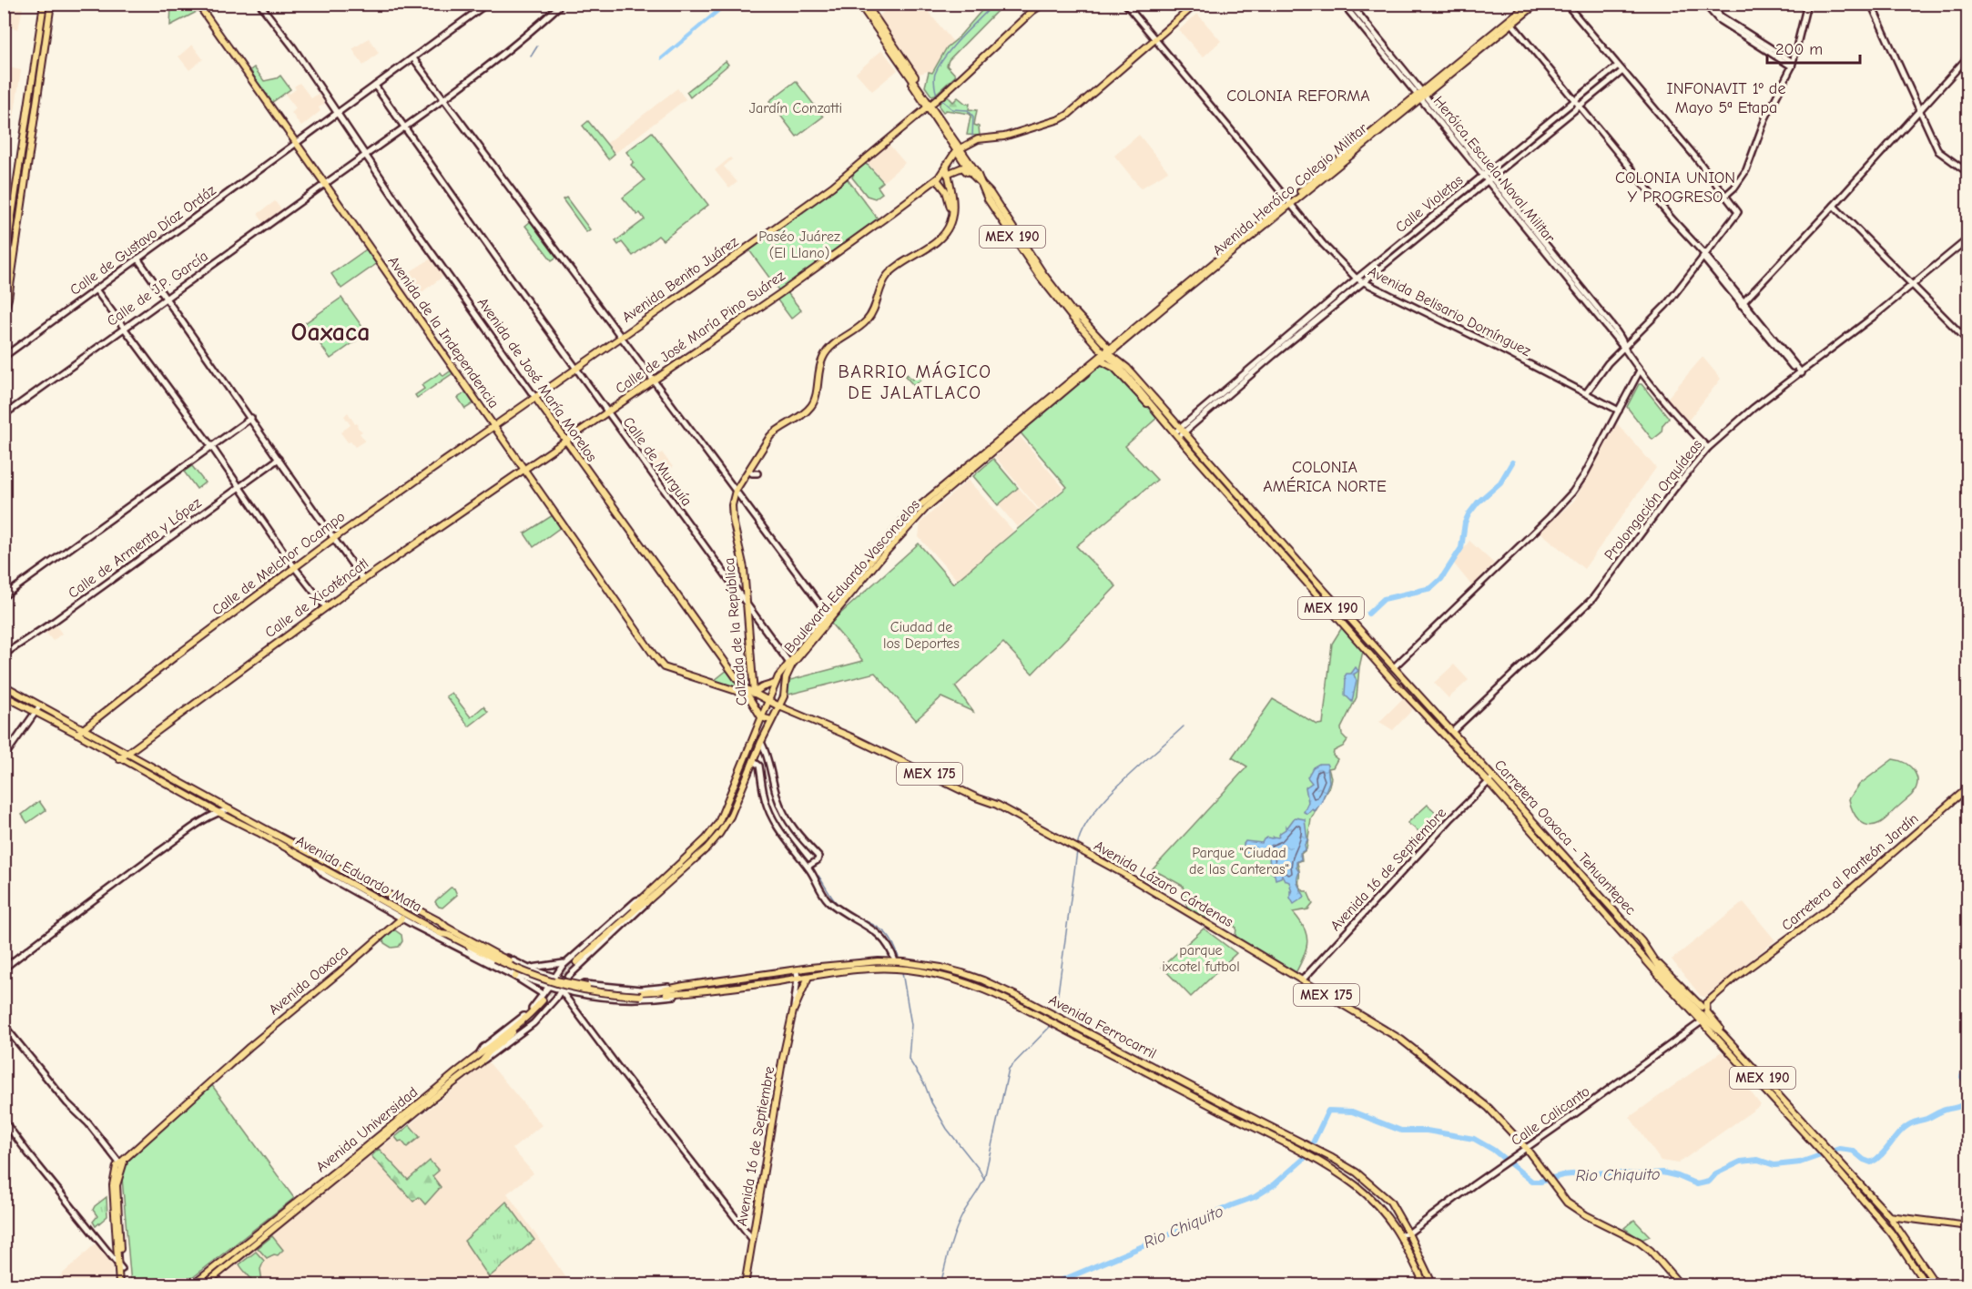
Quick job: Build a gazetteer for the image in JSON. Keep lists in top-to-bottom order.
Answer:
{
  "streets": {
    "main road": [
      "Avenida Heróico Colegio Militar",
      "MEX 190",
      "Avenida Benito Juárez",
      "Avenida de la Independencia",
      "Calle de José María Pino Suárez",
      "Avenida de José María Morelos",
      "Calle de Melchor Ocampo",
      "Boulevard Eduardo Vasconcelos",
      "Calle de Xicoténcatl",
      "Calzada de la República",
      "MEX 175",
      "Carretera Oaxaca - Tehuantepec",
      "Avenida 16 de Septiembre",
      "Carretera al Panteón Jardín",
      "Avenida Eduardo Mata",
      "Avenida Lázaro Cárdenas",
      "Avenida Oaxaca",
      "Avenida Ferrocarril",
      "Avenida Universidad"
    ],
    "street": [
      "Heróica Escuela Naval Militar",
      "Calle Violetas",
      "Calle de Gustavo Díaz Ordáz",
      "Calle de J.P. García",
      "Avenida Belisario Domínguez",
      "Calle de Murguía",
      "Prolongación Orquídeas",
      "Calle de Armenta y López",
      "Calle Calicanto"
    ]
  },
  "crossings": [
    ["Heróica Escuela Naval Militar", "Avenida Heróico Colegio Militar"],
    ["Heróica Escuela Naval Militar", "Calle Violetas"],
    ["Heróica Escuela Naval Militar", "Prolongación Orquídeas"],
    ["Avenida Heróico Colegio Militar", "MEX 190"],
    ["Avenida Heróico Colegio Militar", "Avenida Belisario Domínguez"],
    ["Avenida Heróico Colegio Militar", "Boulevard Eduardo Vasconcelos"],
    ["Calle Violetas", "Avenida Belisario Domínguez"],
    ["Calle Violetas", "Carretera Oaxaca - Tehuantepec"],
    ["MEX 190", "Avenida Benito Juárez"],
    ["MEX 190", "Calle de José María Pino Suárez"],
    ["MEX 190", "Boulevard Eduardo Vasconcelos"],
    ["MEX 190", "Carretera Oaxaca - Tehuantepec"],
    ["Calle de Gustavo Díaz Ordáz", "Avenida de la Independencia"],
    ["Calle de Gustavo Díaz Ordáz", "Avenida de José María Morelos"],
    ["Calle de Gustavo Díaz Ordáz", "Calle de Murguía"],
    ["Avenida Benito Juárez", "Avenida de la Independencia"],
    ["Avenida Benito Juárez", "Avenida de José María Morelos"],
    ["Avenida Benito Juárez", "Calle de Murguía"],
    ["Avenida Benito Juárez", "Calle de Melchor Ocampo"],
    ["Calle de J.P. García", "Avenida de la Independencia"],
    ["Calle de J.P. García", "Avenida de José María Morelos"],
    ["Calle de J.P. García", "Calle de Murguía"],
    ["Avenida de la Independencia", "Calle de José María Pino Suárez"],
    ["Avenida de la Independencia", "Calle de Melchor Ocampo"],
    ["Avenida de la Independencia", "Calle de Xicoténcatl"],
    ["Calle de José María Pino Suárez", "Avenida de José María Morelos"],
    ["Calle de José María Pino Suárez", "Calle de Murguía"],
    ["Calle de José María Pino Suárez", "Calle de Xicoténcatl"],
    ["Avenida de José María Morelos", "Calzada de la República"],
    ["Avenida de José María Morelos", "Avenida Lázaro Cárdenas"],
    ["Calle de Murguía", "Boulevard Eduardo Vasconcelos"],
    ["Calle de Murguía", "Calzada de la República"],
    ["Prolongación Orquídeas", "Carretera Oaxaca - Tehuantepec"],
    ["Calle de Melchor Ocampo", "Avenida Eduardo Mata"],
    ["Boulevard Eduardo Vasconcelos", "Calzada de la República"],
    ["Boulevard Eduardo Vasconcelos", "Avenida Lázaro Cárdenas"],
    ["Calle de Xicoténcatl", "Avenida Eduardo Mata"],
    ["Calzada de la República", "Avenida Lázaro Cárdenas"],
    ["Carretera Oaxaca - Tehuantepec", "Avenida 16 de Septiembre"],
    ["Carretera Oaxaca - Tehuantepec", "Carretera al Panteón Jardín"],
    ["Carretera Oaxaca - Tehuantepec", "Calle Calicanto"],
    ["Avenida 16 de Septiembre", "Avenida Lázaro Cárdenas"],
    ["Avenida 16 de Septiembre", "Avenida Ferrocarril"],
    ["Avenida Eduardo Mata", "Avenida Ferrocarril"],
    ["Avenida Lázaro Cárdenas", "Calle Calicanto"],
    ["Avenida Ferrocarril", "Calle Calicanto"]
  ],
  "districts": [
    "INFONAVIT 1º de Mayo 5ª Etapa",
    "COLONIA REFORMA",
    "COLONIA UNION Y PROGRESO",
    "Oaxaca",
    "BARRIO MÁGICO DE JALATLACO",
    "COLONIA AMÉRICA NORTE"
  ],
  "water": ["Rio Chiquito"],
  "parks": [
    "Jardín Conzatti",
    "Paséo Juárez (El Llano)",
    "Ciudad de los Deportes",
    "Parque \"Ciudad de las Canteras\"",
    "parque ixcotel futbol"
  ],
  "scale_bar": "200 m"
}
